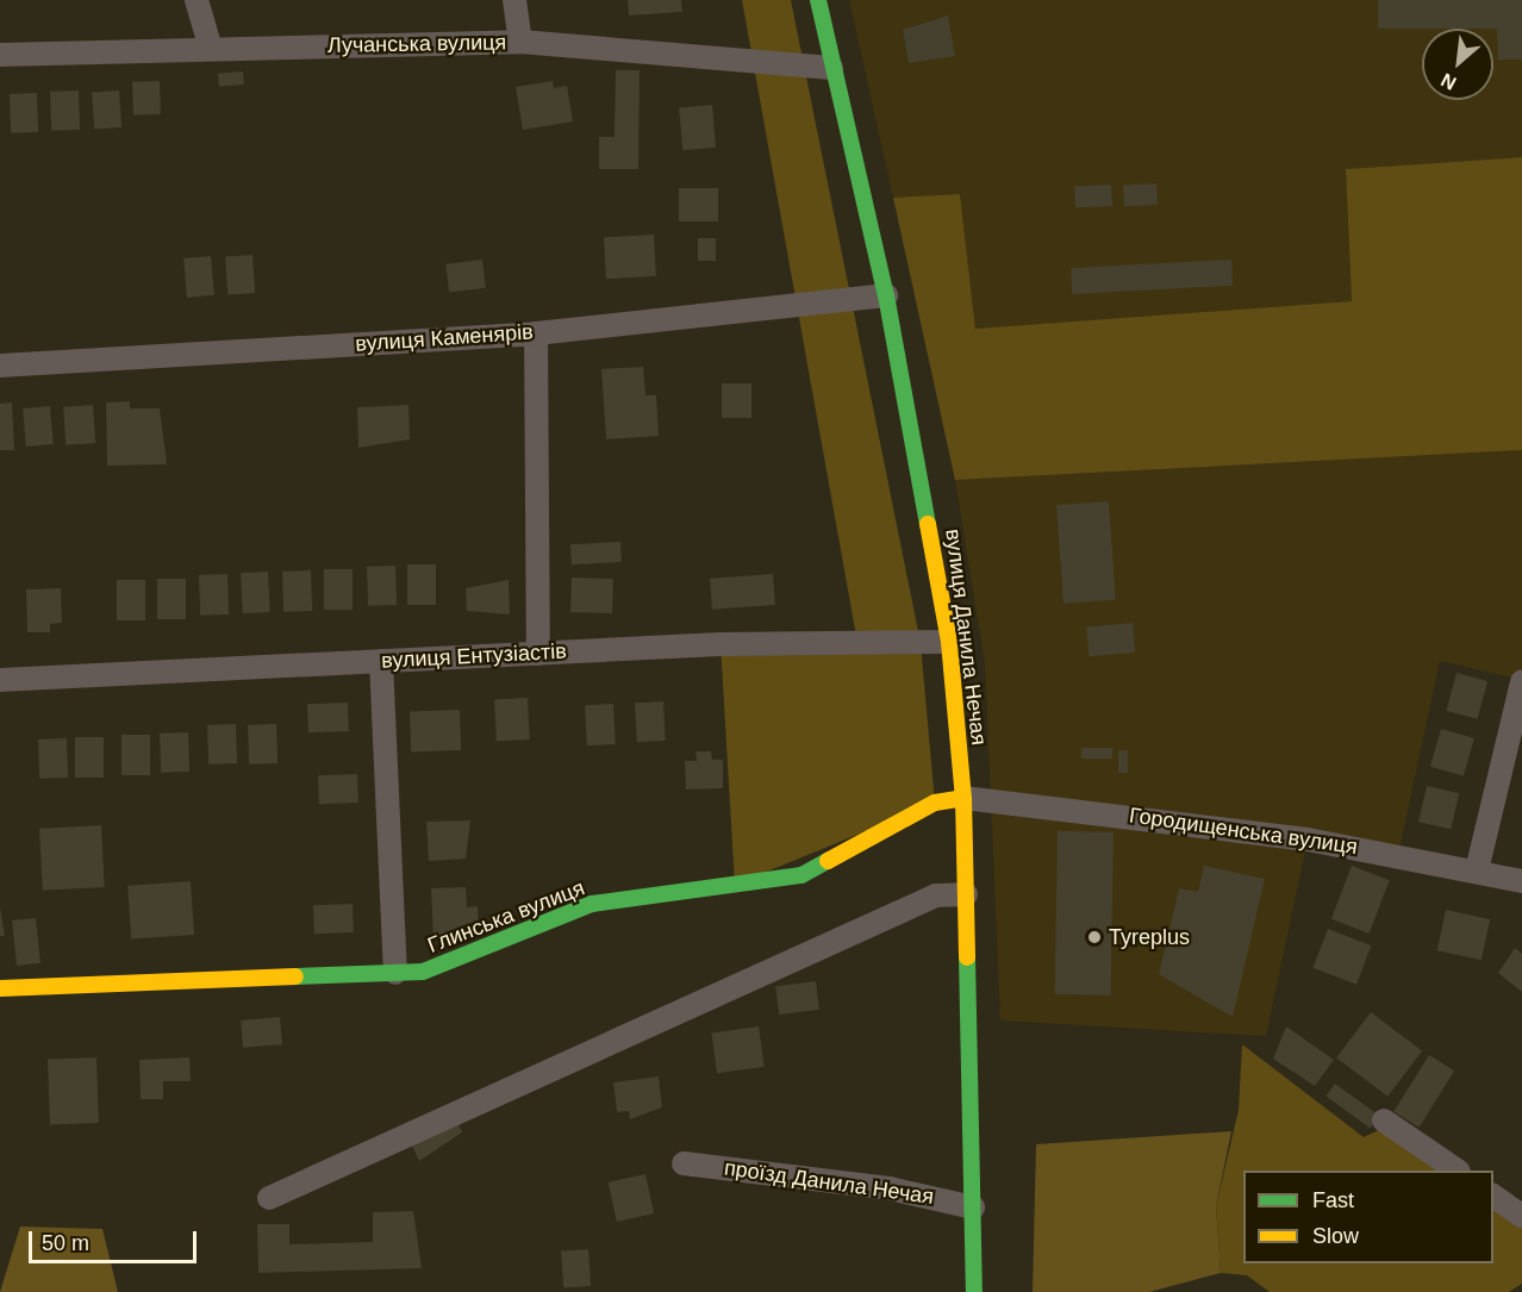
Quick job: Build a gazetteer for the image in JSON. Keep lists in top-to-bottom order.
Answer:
{
  "streets": {
    "main road": ["вулиця Данила Нечая", "Глинська вулиця"],
    "street": [
      "Лучанська вулиця",
      "вулиця Каменярів",
      "вулиця Ентузіастів",
      "Городищенська вулиця",
      "проїзд Данила Нечая"
    ]
  },
  "crossings": [
    ["Лучанська вулиця", "вулиця Данила Нечая"],
    ["вулиця Каменярів", "вулиця Данила Нечая"],
    ["вулиця Данила Нечая", "вулиця Ентузіастів"],
    ["вулиця Данила Нечая", "Городищенська вулиця"],
    ["вулиця Данила Нечая", "Глинська вулиця"],
    ["вулиця Данила Нечая", "проїзд Данила Нечая"],
    ["Городищенська вулиця", "Глинська вулиця"]
  ],
  "places": ["Tyreplus"],
  "legend": ["Fast", "Slow"],
  "scale_bar": "50 m",
  "north": "bottom left"
}
